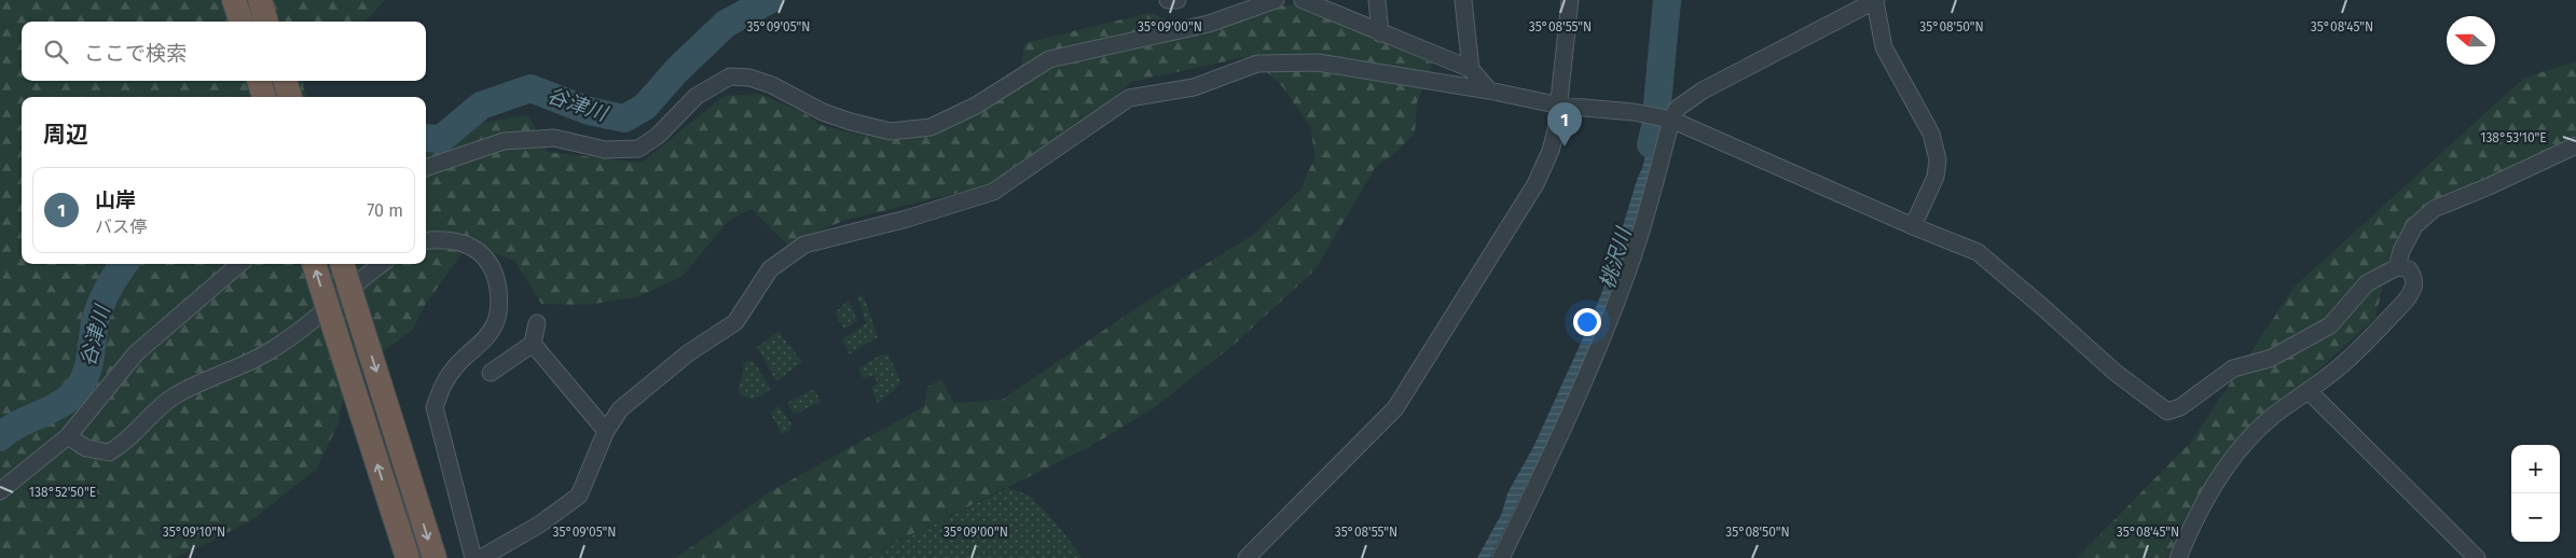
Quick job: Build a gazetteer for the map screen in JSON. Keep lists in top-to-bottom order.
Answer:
{
  "water": ["谷津川", "桃沢川"],
  "north": "left",
  "page": {
    "search": "ここで検索",
    "heading": "周辺",
    "pins": "1",
    "list": [
      {
        "mark": "1",
        "name": "山岸",
        "note": "バス停",
        "value": "70 m"
      }
    ],
    "map_buttons": ["+", "−"]
  },
  "coordinates": [
    "35°09'05\"N",
    "35°08'55\"N",
    "35°08'50\"N",
    "35°09'00\"N",
    "35°08'45\"N",
    "138°53'10\"E",
    "138°52'50\"E",
    "35°09'10\"N"
  ]
}
